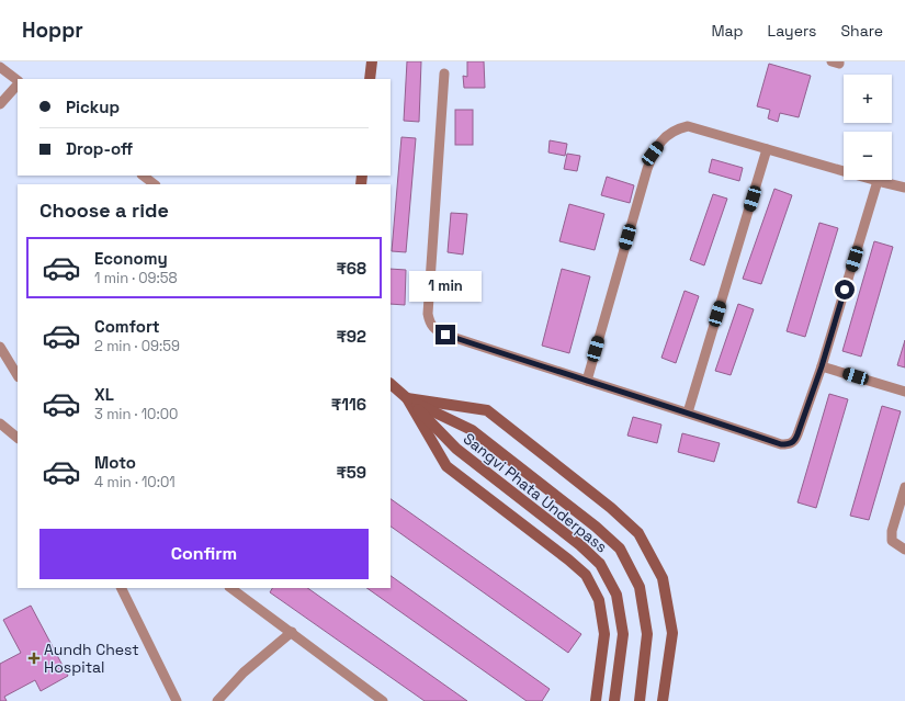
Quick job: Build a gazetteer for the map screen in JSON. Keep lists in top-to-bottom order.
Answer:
{
  "streets": {
    "main road": ["Sangvi Phata Underpass"]
  },
  "places": {
    "health": ["Aundh Chest Hospital"]
  },
  "page": {
    "header": "Hoppr",
    "nav": ["Map", "Layers", "Share"],
    "map_buttons": ["+", "−"],
    "banner": ["Pickup", "Drop-off"],
    "heading": "Choose a ride",
    "list": [
      {
        "name": "Economy",
        "note": "1 min · 09:58",
        "value": "₹68"
      },
      {
        "name": "Comfort",
        "note": "2 min · 09:59",
        "value": "₹92"
      },
      {
        "name": "XL",
        "note": "3 min · 10:00",
        "value": "₹116"
      },
      {
        "name": "Moto",
        "note": "4 min · 10:01",
        "value": "₹59"
      }
    ],
    "bubble": "1 min",
    "buttons": "Confirm"
  }
}
